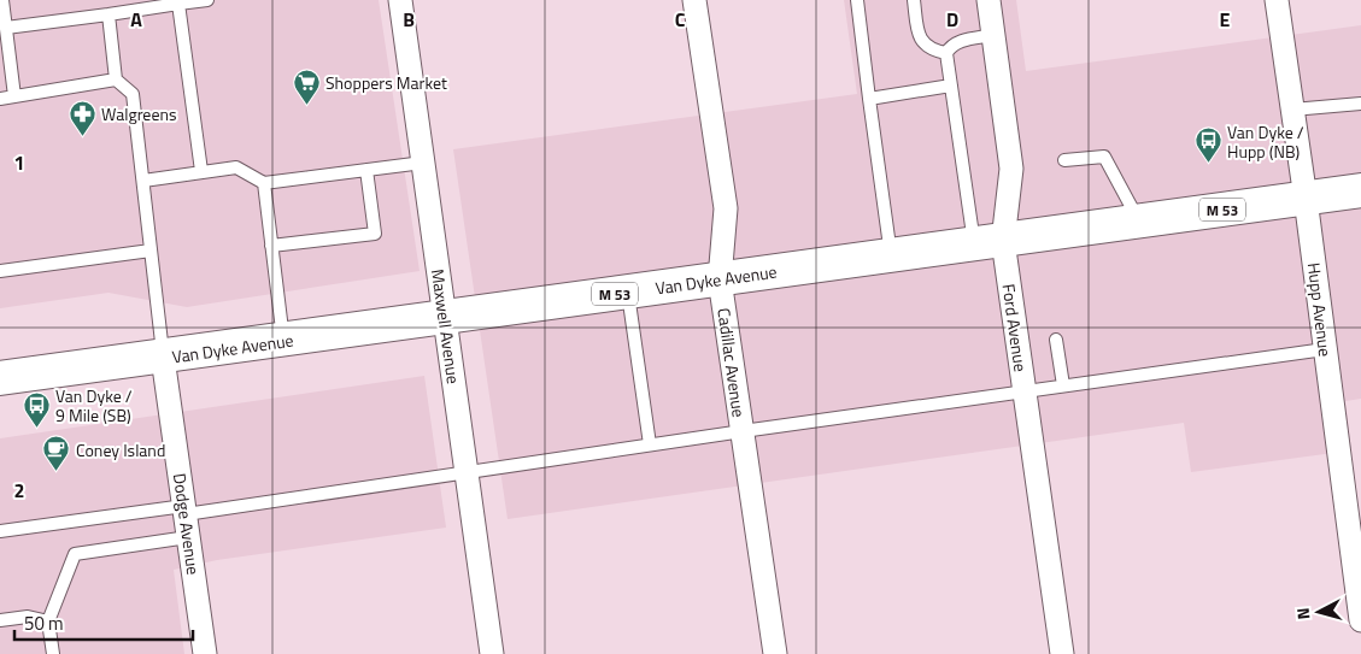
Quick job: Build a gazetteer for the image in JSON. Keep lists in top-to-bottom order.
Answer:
{
  "streets": {
    "main road": ["M 53", "Van Dyke Avenue"],
    "street": [
      "Hupp Avenue",
      "Maxwell Avenue",
      "Ford Avenue",
      "Cadillac Avenue",
      "Dodge Avenue"
    ]
  },
  "crossings": [
    ["Van Dyke Avenue", "Hupp Avenue"],
    ["Van Dyke Avenue", "Maxwell Avenue"],
    ["Van Dyke Avenue", "Ford Avenue"],
    ["Van Dyke Avenue", "Cadillac Avenue"],
    ["Van Dyke Avenue", "Dodge Avenue"]
  ],
  "places": {
    "supermarket": ["Shoppers Market"],
    "pharmacy": ["Walgreens"],
    "bus stop": ["Van Dyke / Hupp (NB)", "Van Dyke / 9 Mile (SB)"],
    "cafe": ["Coney Island"]
  },
  "scale_bar": "50 m",
  "north": "left",
  "grid": {
    "columns": [
      "A",
      "B",
      "C",
      "D",
      "E"
    ],
    "rows": ["1", "2"]
  }
}
